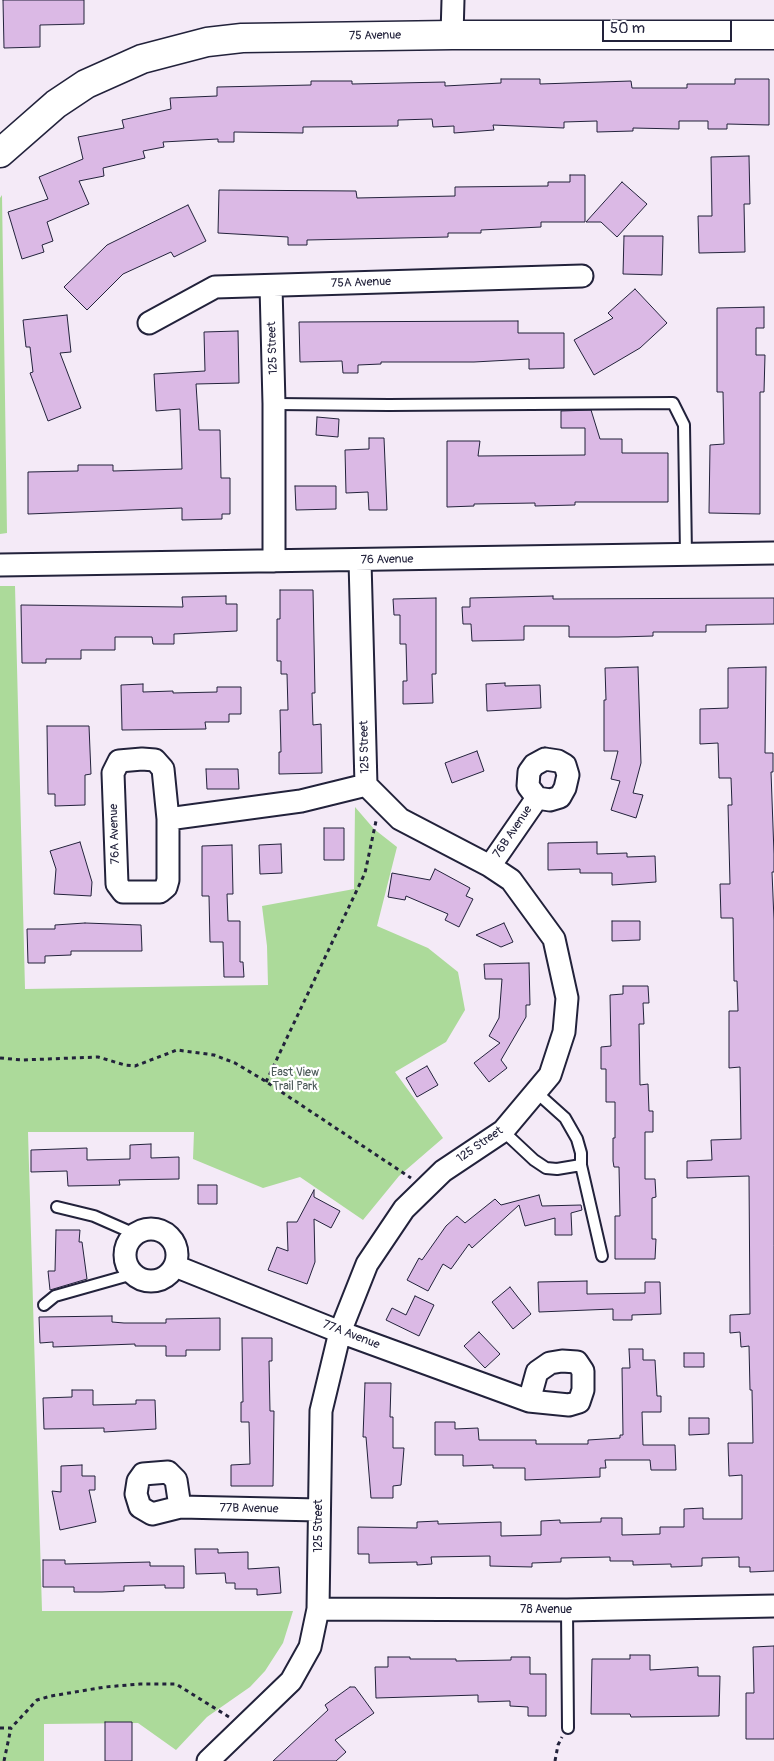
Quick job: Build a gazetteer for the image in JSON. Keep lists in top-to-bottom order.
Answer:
{
  "streets": {
    "street": [
      "75 Avenue",
      "75A Avenue",
      "125 Street",
      "76 Avenue",
      "76B Avenue",
      "76A Avenue",
      "77A Avenue",
      "77B Avenue",
      "78 Avenue"
    ]
  },
  "crossings": [
    ["75A Avenue", "125 Street"],
    ["125 Street", "76 Avenue"],
    ["125 Street", "76B Avenue"],
    ["125 Street", "77A Avenue"],
    ["125 Street", "77B Avenue"],
    ["125 Street", "78 Avenue"]
  ],
  "parks": ["East View Trail Park"],
  "scale_bar": "50 m"
}
